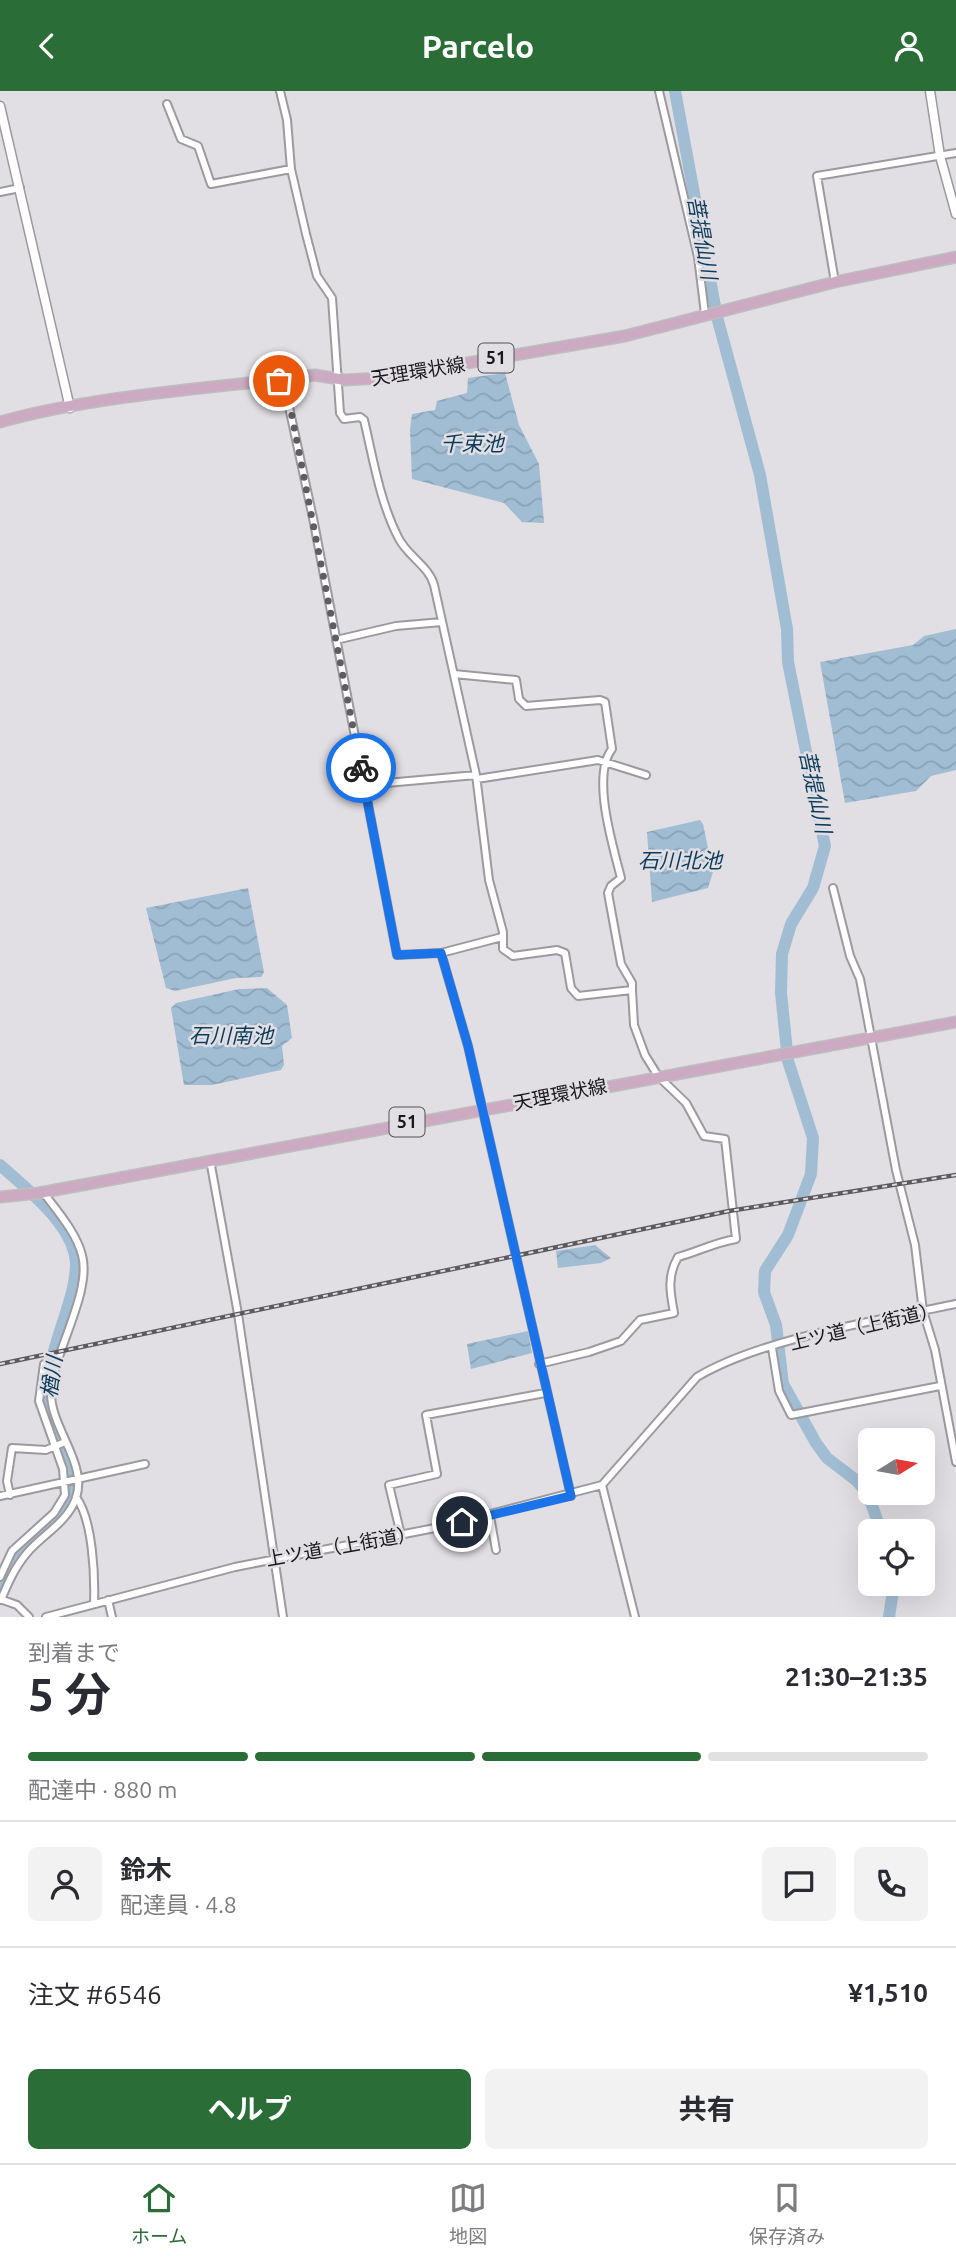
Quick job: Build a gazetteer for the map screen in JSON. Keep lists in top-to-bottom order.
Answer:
{
  "streets": {
    "main road": ["51", "天理環状線"],
    "street": ["上ツ道（上街道）"]
  },
  "water": [
    "菩提仙川",
    "千束池",
    "石川北池",
    "石川南池",
    "楢川"
  ],
  "north": "right",
  "page": {
    "header": "Parcelo",
    "heading": ["5 分", "到着まで", "21:30–21:35"],
    "panel": [
      "鈴木",
      "配達員 · 4.8",
      "注文 #6546",
      "¥1,510"
    ],
    "bar": "配達中 · 880 m",
    "buttons": ["ヘルプ", "共有"],
    "tabs": ["ホーム", "地図", "保存済み"]
  }
}
